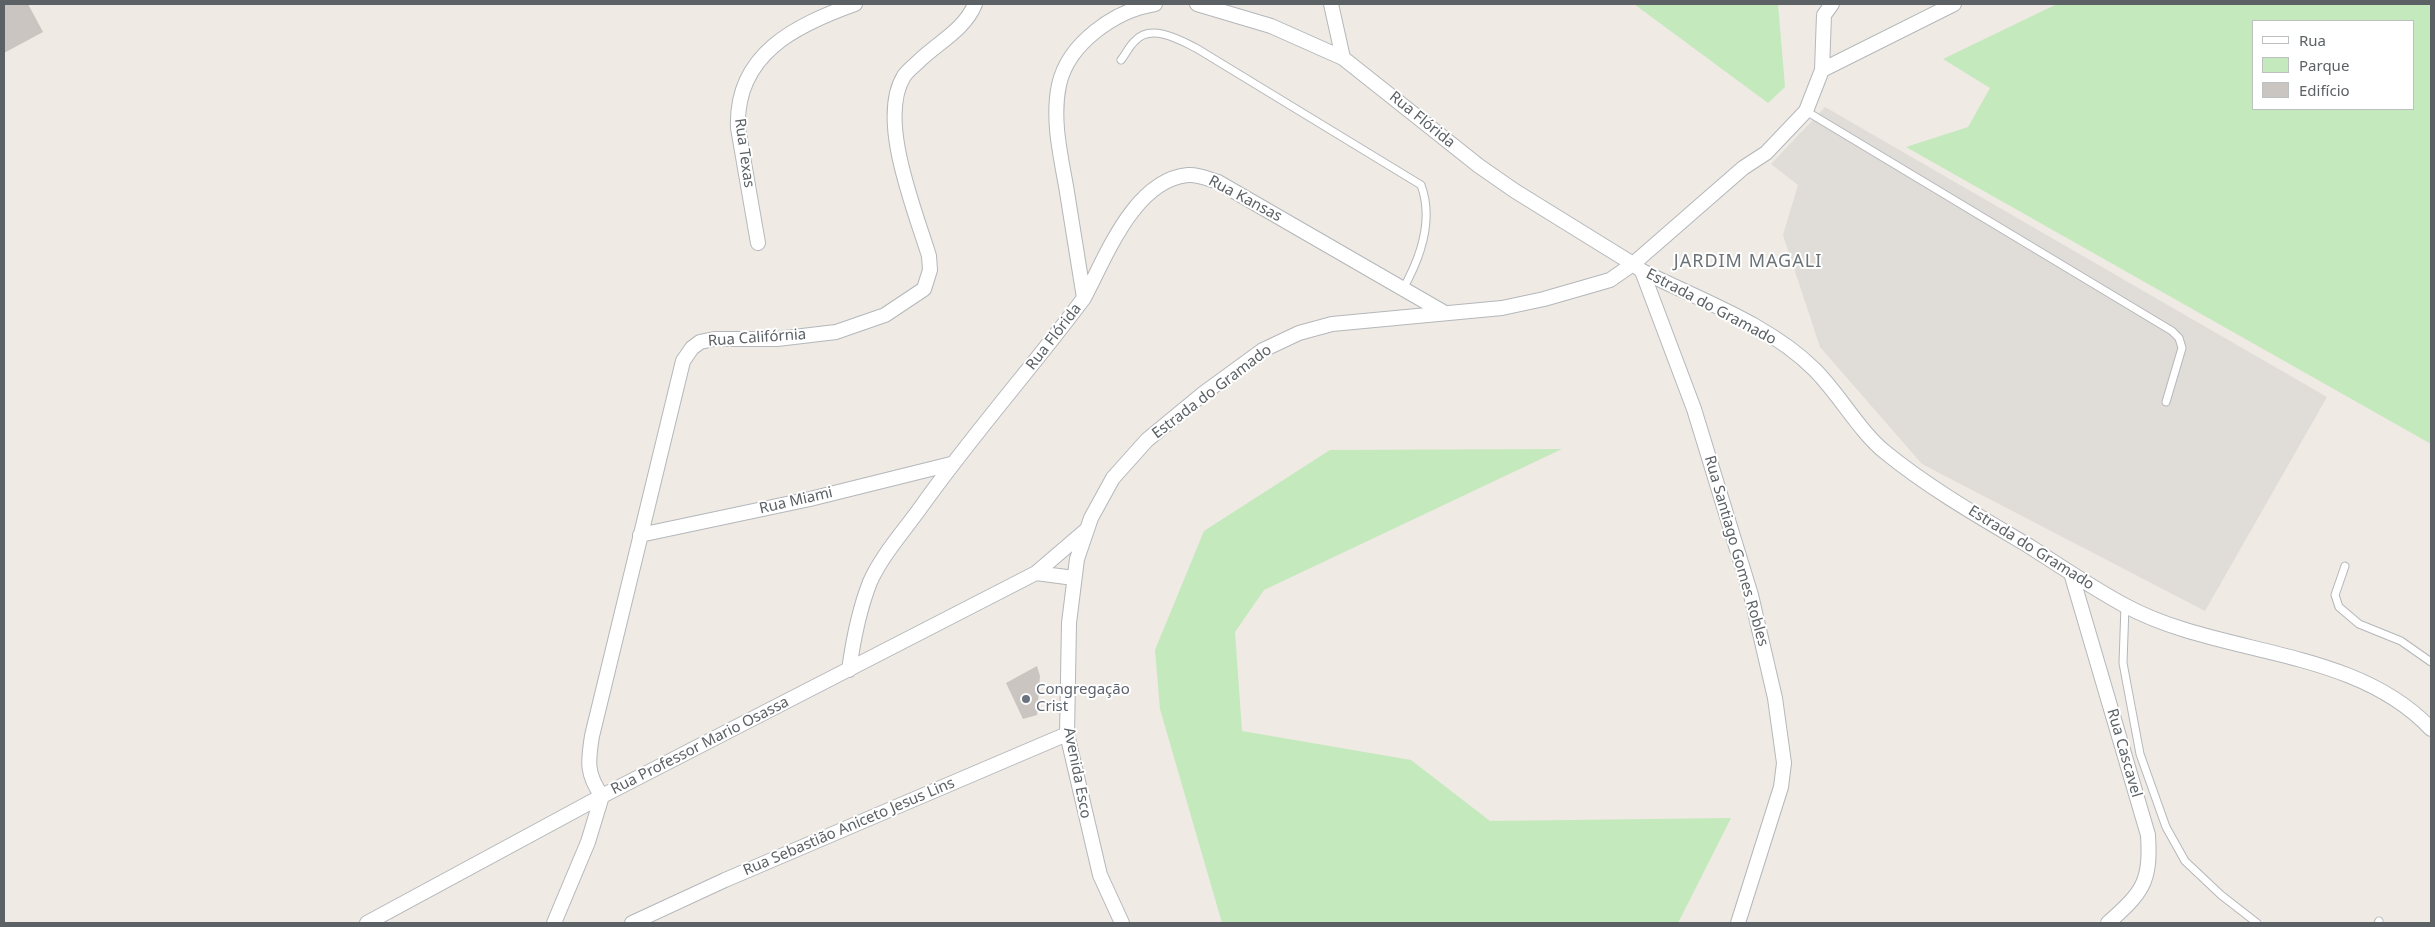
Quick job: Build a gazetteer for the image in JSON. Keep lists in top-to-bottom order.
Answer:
{
  "streets": {
    "street": [
      "Rua Flórida",
      "Rua Texas",
      "Rua Kansas",
      "Estrada do Gramado",
      "Rua Califórnia",
      "Rua Miami",
      "Rua Santiago Gomes Robles",
      "Rua Professor Mario Osassa",
      "Rua Cascavel",
      "Avenida Esco",
      "Rua Sebastião Aniceto Jesus Lins"
    ]
  },
  "crossings": [
    ["Rua Flórida", "Rua Kansas"],
    ["Rua Flórida", "Estrada do Gramado"],
    ["Rua Flórida", "Rua Miami"],
    ["Rua Flórida", "Rua Santiago Gomes Robles"],
    ["Rua Flórida", "Rua Professor Mario Osassa"],
    ["Rua Kansas", "Estrada do Gramado"],
    ["Estrada do Gramado", "Rua Santiago Gomes Robles"],
    ["Estrada do Gramado", "Rua Professor Mario Osassa"],
    ["Estrada do Gramado", "Rua Cascavel"],
    ["Estrada do Gramado", "Avenida Esco"],
    ["Rua Califórnia", "Rua Miami"],
    ["Rua Califórnia", "Rua Professor Mario Osassa"],
    ["Rua Professor Mario Osassa", "Avenida Esco"],
    ["Avenida Esco", "Rua Sebastião Aniceto Jesus Lins"]
  ],
  "districts": ["JARDIM MAGALI"],
  "places": ["Congregação Crist"],
  "legend": ["Rua", "Parque", "Edifício"]
}
